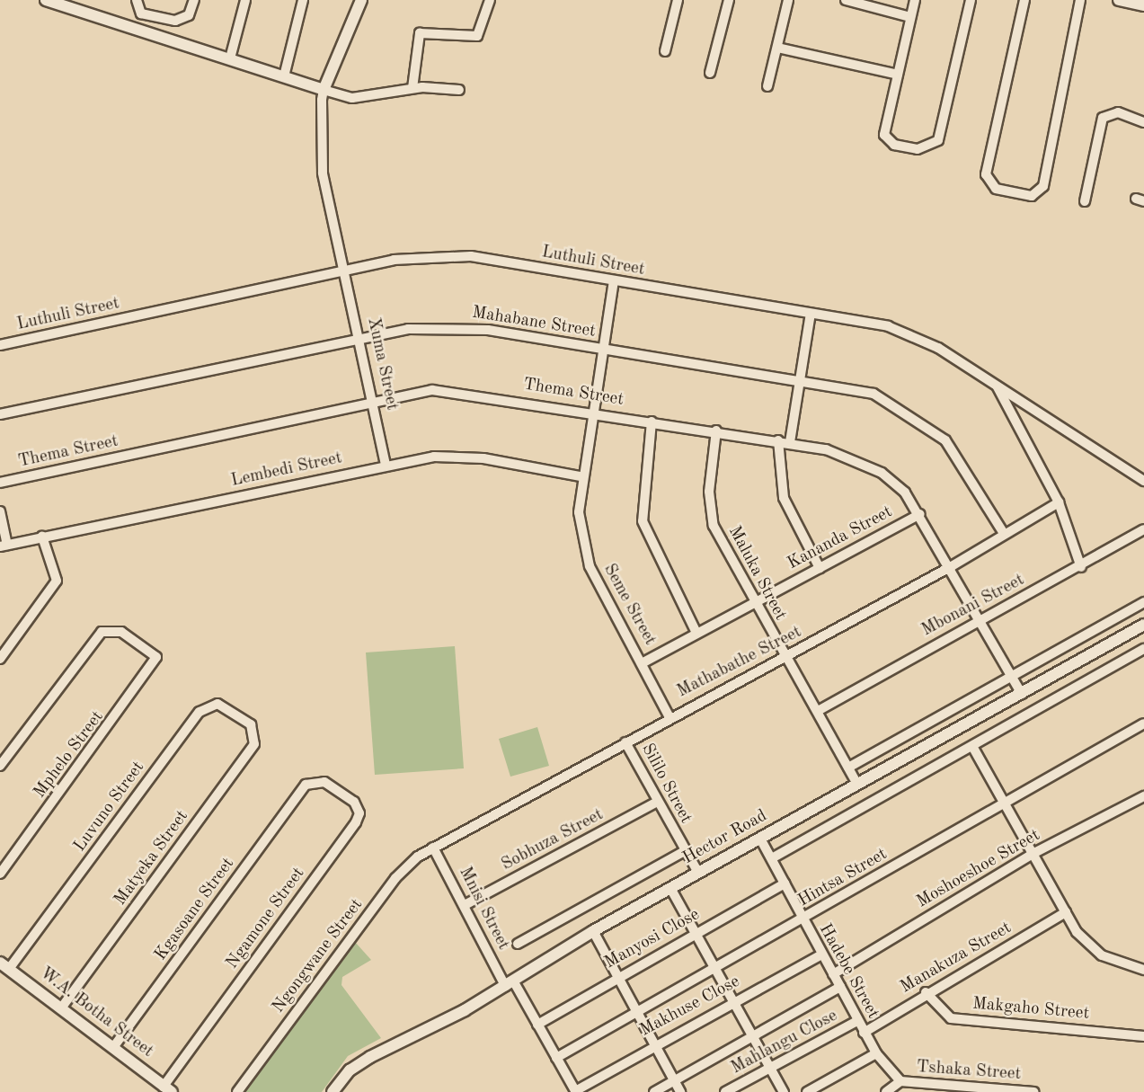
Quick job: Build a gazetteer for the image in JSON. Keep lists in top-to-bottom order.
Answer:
{
  "streets": {
    "street": [
      "Luthuli Street",
      "Mahabane Street",
      "Xuma Street",
      "Thema Street",
      "Lembedi Street",
      "Kananda Street",
      "Maluka Street",
      "Seme Street",
      "Mbonani Street",
      "Mathabathe Street",
      "Mphelo Street",
      "Sililo Street",
      "Luvuno Street",
      "Hector Road",
      "Sobhuza Street",
      "Matyeka Street",
      "Moshoeshoe Street",
      "Hintsa Street",
      "Mnisi Street",
      "Kgasoane Street",
      "Ngamone Street",
      "Manyosi Close",
      "Ngongwane Street",
      "Manakuza Street",
      "Hadebe Street",
      "Makhuse Close",
      "Makgaho Street",
      "W.A. Botha Street",
      "Mahlangu Close",
      "Tshaka Street"
    ]
  },
  "crossings": [
    ["Luthuli Street", "Xuma Street"],
    ["Luthuli Street", "Seme Street"],
    ["Mahabane Street", "Xuma Street"],
    ["Mahabane Street", "Seme Street"],
    ["Mahabane Street", "Mathabathe Street"],
    ["Xuma Street", "Thema Street"],
    ["Xuma Street", "Lembedi Street"],
    ["Thema Street", "Kananda Street"],
    ["Thema Street", "Maluka Street"],
    ["Thema Street", "Seme Street"],
    ["Thema Street", "Mbonani Street"],
    ["Thema Street", "Mathabathe Street"],
    ["Thema Street", "Hector Road"],
    ["Lembedi Street", "Seme Street"],
    ["Kananda Street", "Maluka Street"],
    ["Kananda Street", "Seme Street"],
    ["Maluka Street", "Mbonani Street"],
    ["Maluka Street", "Mathabathe Street"],
    ["Maluka Street", "Hector Road"],
    ["Seme Street", "Mathabathe Street"],
    ["Mathabathe Street", "Sililo Street"],
    ["Mathabathe Street", "Mnisi Street"],
    ["Mathabathe Street", "Ngongwane Street"],
    ["Sililo Street", "Hector Road"],
    ["Sililo Street", "Sobhuza Street"],
    ["Luvuno Street", "Matyeka Street"],
    ["Luvuno Street", "W.A. Botha Street"],
    ["Hector Road", "Mnisi Street"],
    ["Hector Road", "Hadebe Street"],
    ["Sobhuza Street", "Mnisi Street"],
    ["Matyeka Street", "W.A. Botha Street"],
    ["Moshoeshoe Street", "Hadebe Street"],
    ["Hintsa Street", "Mnisi Street"],
    ["Hintsa Street", "Hadebe Street"],
    ["Mnisi Street", "Manyosi Close"],
    ["Mnisi Street", "Ngongwane Street"],
    ["Mnisi Street", "Makhuse Close"],
    ["Kgasoane Street", "Ngamone Street"],
    ["Kgasoane Street", "W.A. Botha Street"],
    ["Ngamone Street", "W.A. Botha Street"],
    ["Manyosi Close", "Hadebe Street"],
    ["Manakuza Street", "Hadebe Street"],
    ["Manakuza Street", "Makgaho Street"],
    ["Hadebe Street", "Makhuse Close"],
    ["Hadebe Street", "Mahlangu Close"],
    ["Hadebe Street", "Tshaka Street"]
  ]
}
